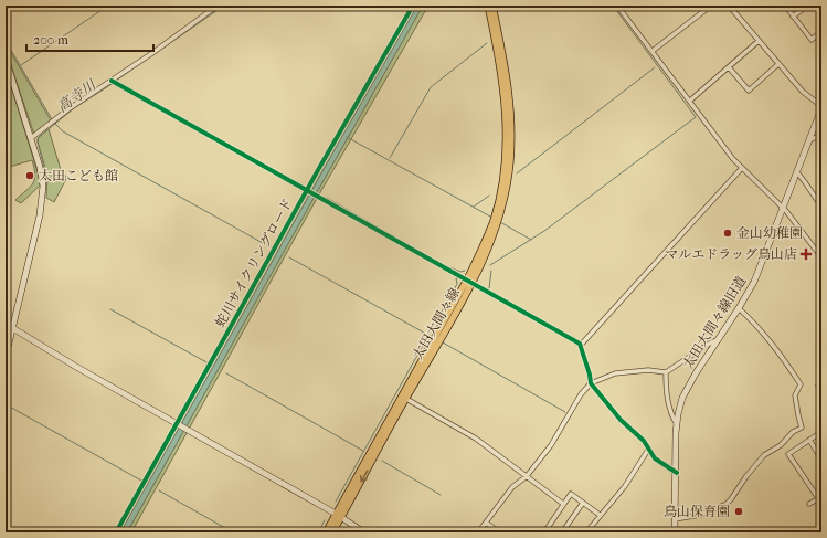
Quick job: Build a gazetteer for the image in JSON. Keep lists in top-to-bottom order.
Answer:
{
  "streets": {
    "main road": ["太田大間々線"],
    "street": ["太田大間々線旧道"],
    "cycle path": ["蛇川サイクリングロード"]
  },
  "water": ["高寺川"],
  "places": {
    "other": ["太田こども館", "金山幼稚園", "鳥山保育園"],
    "health": ["マルエドラッグ鳥山店"]
  },
  "scale_bar": "200 m"
}
